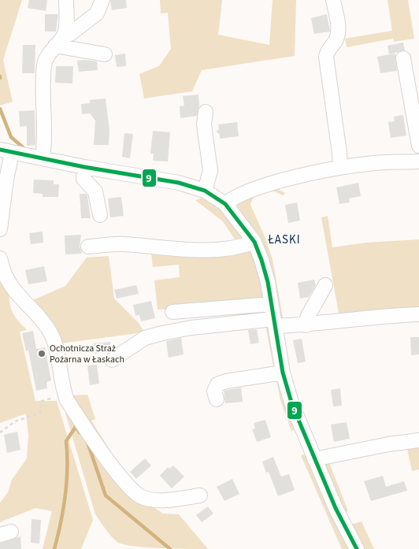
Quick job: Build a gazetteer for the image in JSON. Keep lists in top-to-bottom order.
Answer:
{
  "districts": ["ŁASKI"],
  "places": ["Ochotnicza Straż Pożarna w Łaskach"],
  "lines": ["transit line 9"]
}
